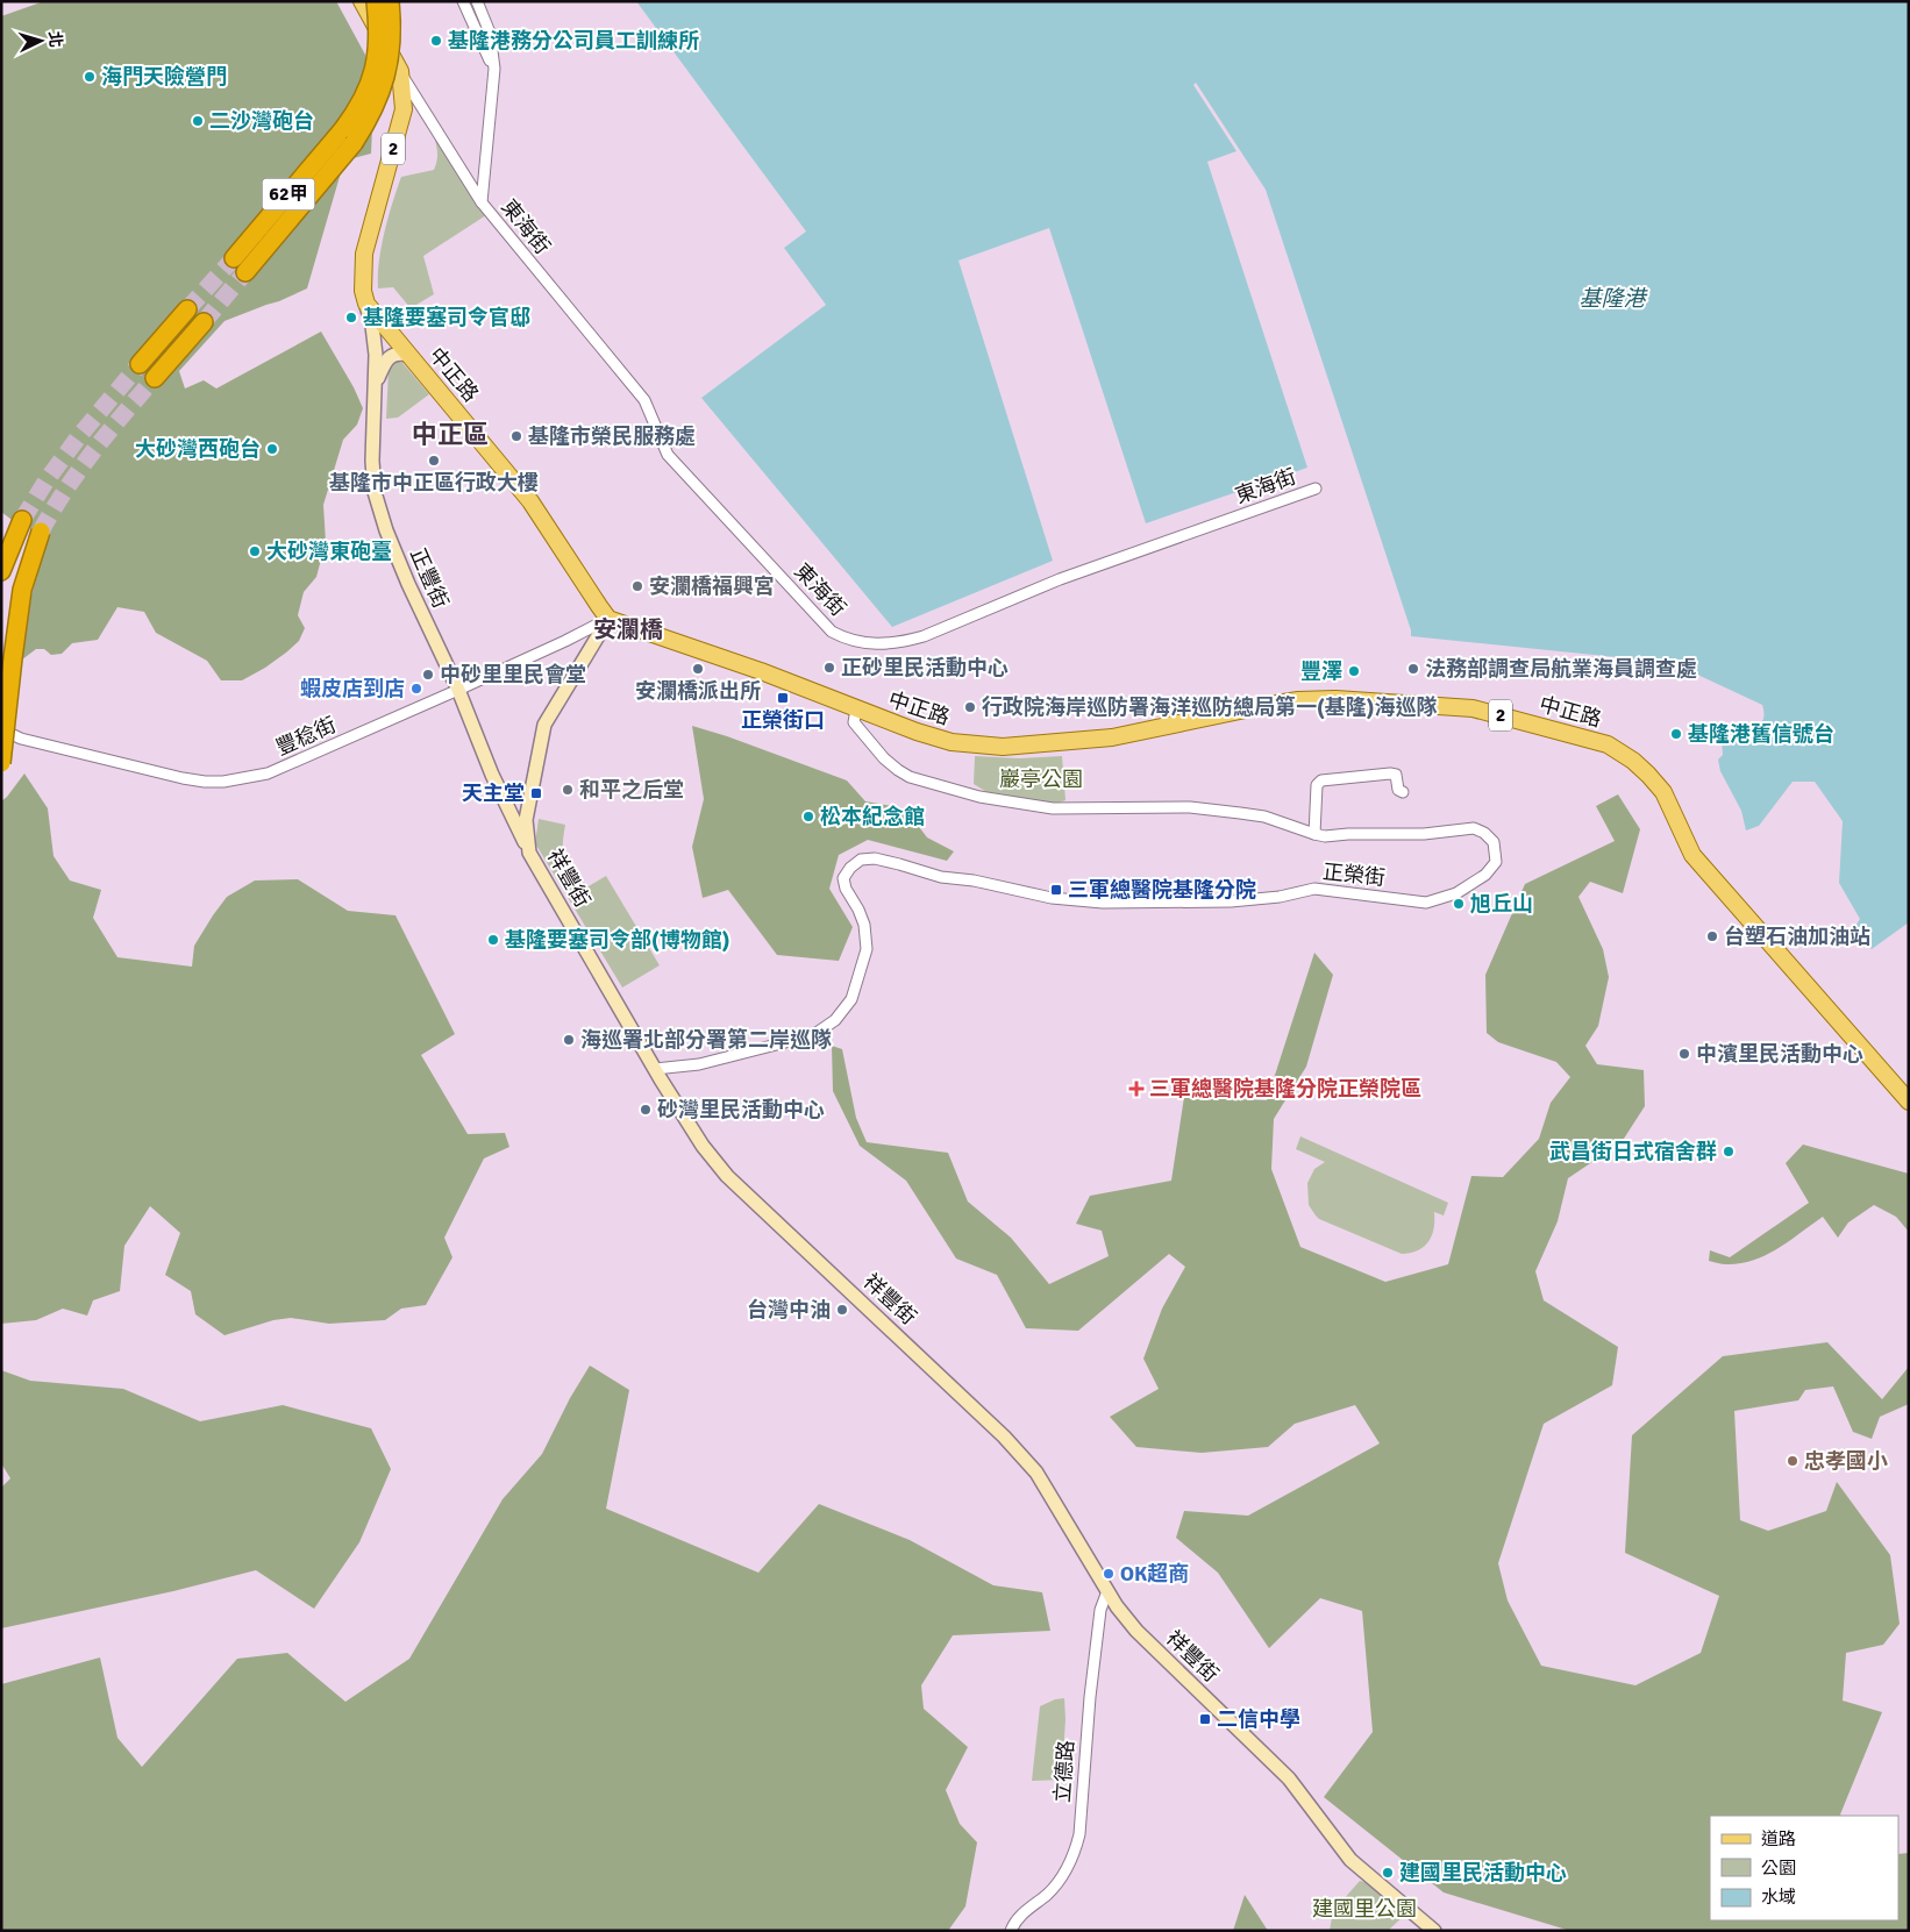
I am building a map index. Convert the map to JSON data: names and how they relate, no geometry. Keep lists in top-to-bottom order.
{
  "streets": {
    "highway": ["62甲"],
    "main road": ["2", "中正路"],
    "street": [
      "東海街",
      "正豐街",
      "豐稔街",
      "正榮街",
      "祥豐街",
      "立德路"
    ]
  },
  "crossings": [
    ["2", "東海街"],
    ["2", "中正路"],
    ["2", "正豐街"],
    ["中正路", "正豐街"],
    ["中正路", "豐稔街"],
    ["中正路", "正榮街"],
    ["中正路", "祥豐街"],
    ["正豐街", "豐稔街"],
    ["正豐街", "祥豐街"],
    ["豐稔街", "祥豐街"],
    ["正榮街", "祥豐街"],
    ["祥豐街", "立德路"]
  ],
  "districts": ["中正區", "安瀾橋"],
  "water": ["基隆港"],
  "parks": ["巖亭公園", "建國里公園"],
  "places": {
    "other": [
      "基隆港務分公司員工訓練所",
      "海門天險營門",
      "二沙灣砲台",
      "基隆要塞司令官邸",
      "基隆市榮民服務處",
      "大砂灣西砲台",
      "基隆市中正區行政大樓",
      "大砂灣東砲臺",
      "安瀾橋福興宮",
      "正砂里民活動中心",
      "安瀾橋派出所",
      "法務部調查局航業海員調查處",
      "豐澤",
      "中砂里里民會堂",
      "蝦皮店到店",
      "行政院海岸巡防署海洋巡防總局第一(基隆)海巡隊",
      "基隆港舊信號台",
      "和平之后堂",
      "松本紀念館",
      "旭丘山",
      "台塑石油加油站",
      "基隆要塞司令部(博物館)",
      "海巡署北部分署第二岸巡隊",
      "中濱里民活動中心",
      "砂灣里民活動中心",
      "武昌街日式宿舍群",
      "台灣中油",
      "忠孝國小",
      "OK超商",
      "建國里民活動中心"
    ],
    "transit": [
      "正榮街口",
      "天主堂",
      "三軍總醫院基隆分院",
      "二信中學"
    ],
    "health": ["三軍總醫院基隆分院正榮院區"]
  },
  "legend": ["道路", "公園", "水域"],
  "north": "right"
}
